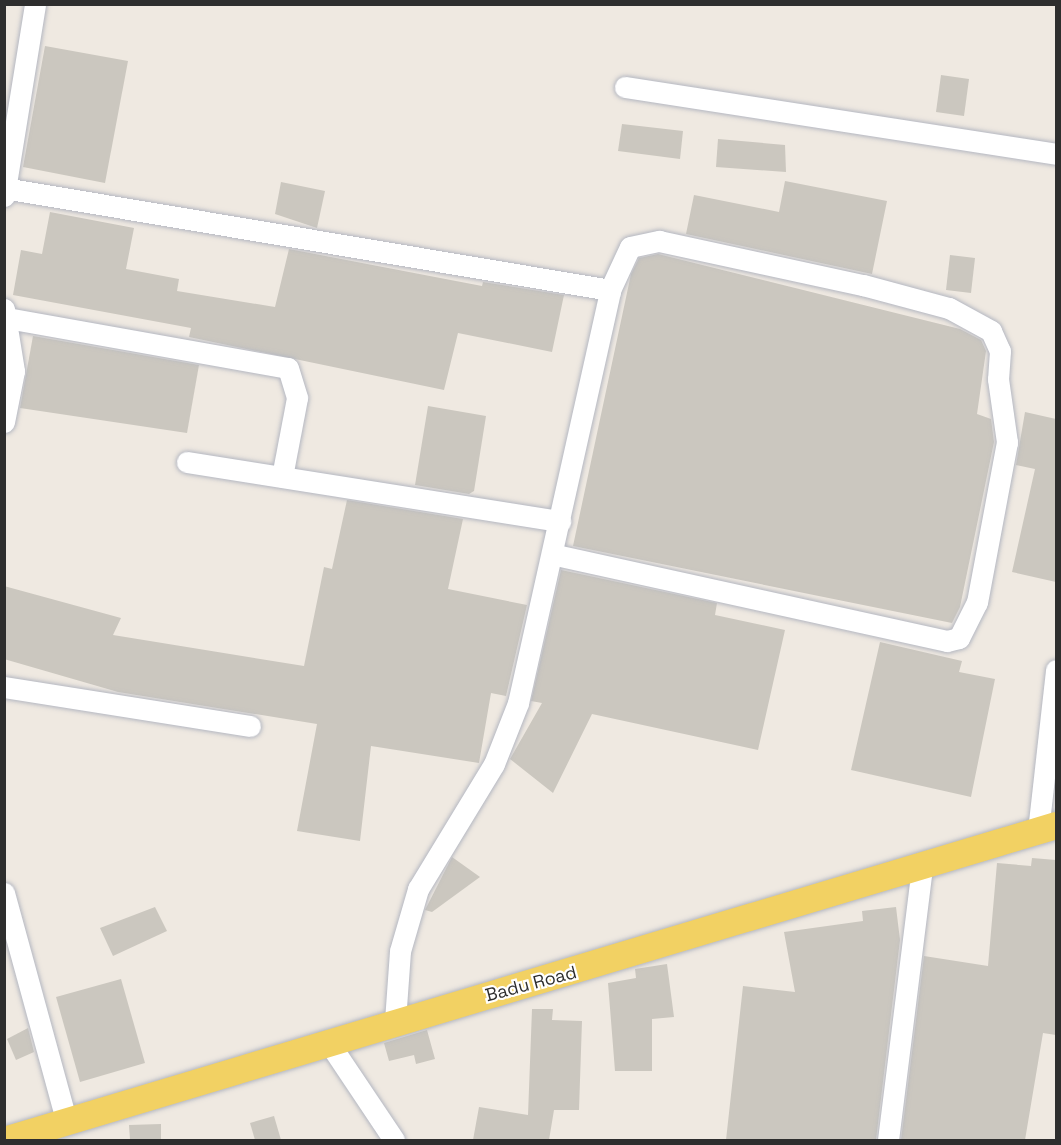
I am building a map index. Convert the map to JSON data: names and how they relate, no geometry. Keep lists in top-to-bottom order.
{
  "streets": {
    "main road": ["Badu Road"]
  }
}
